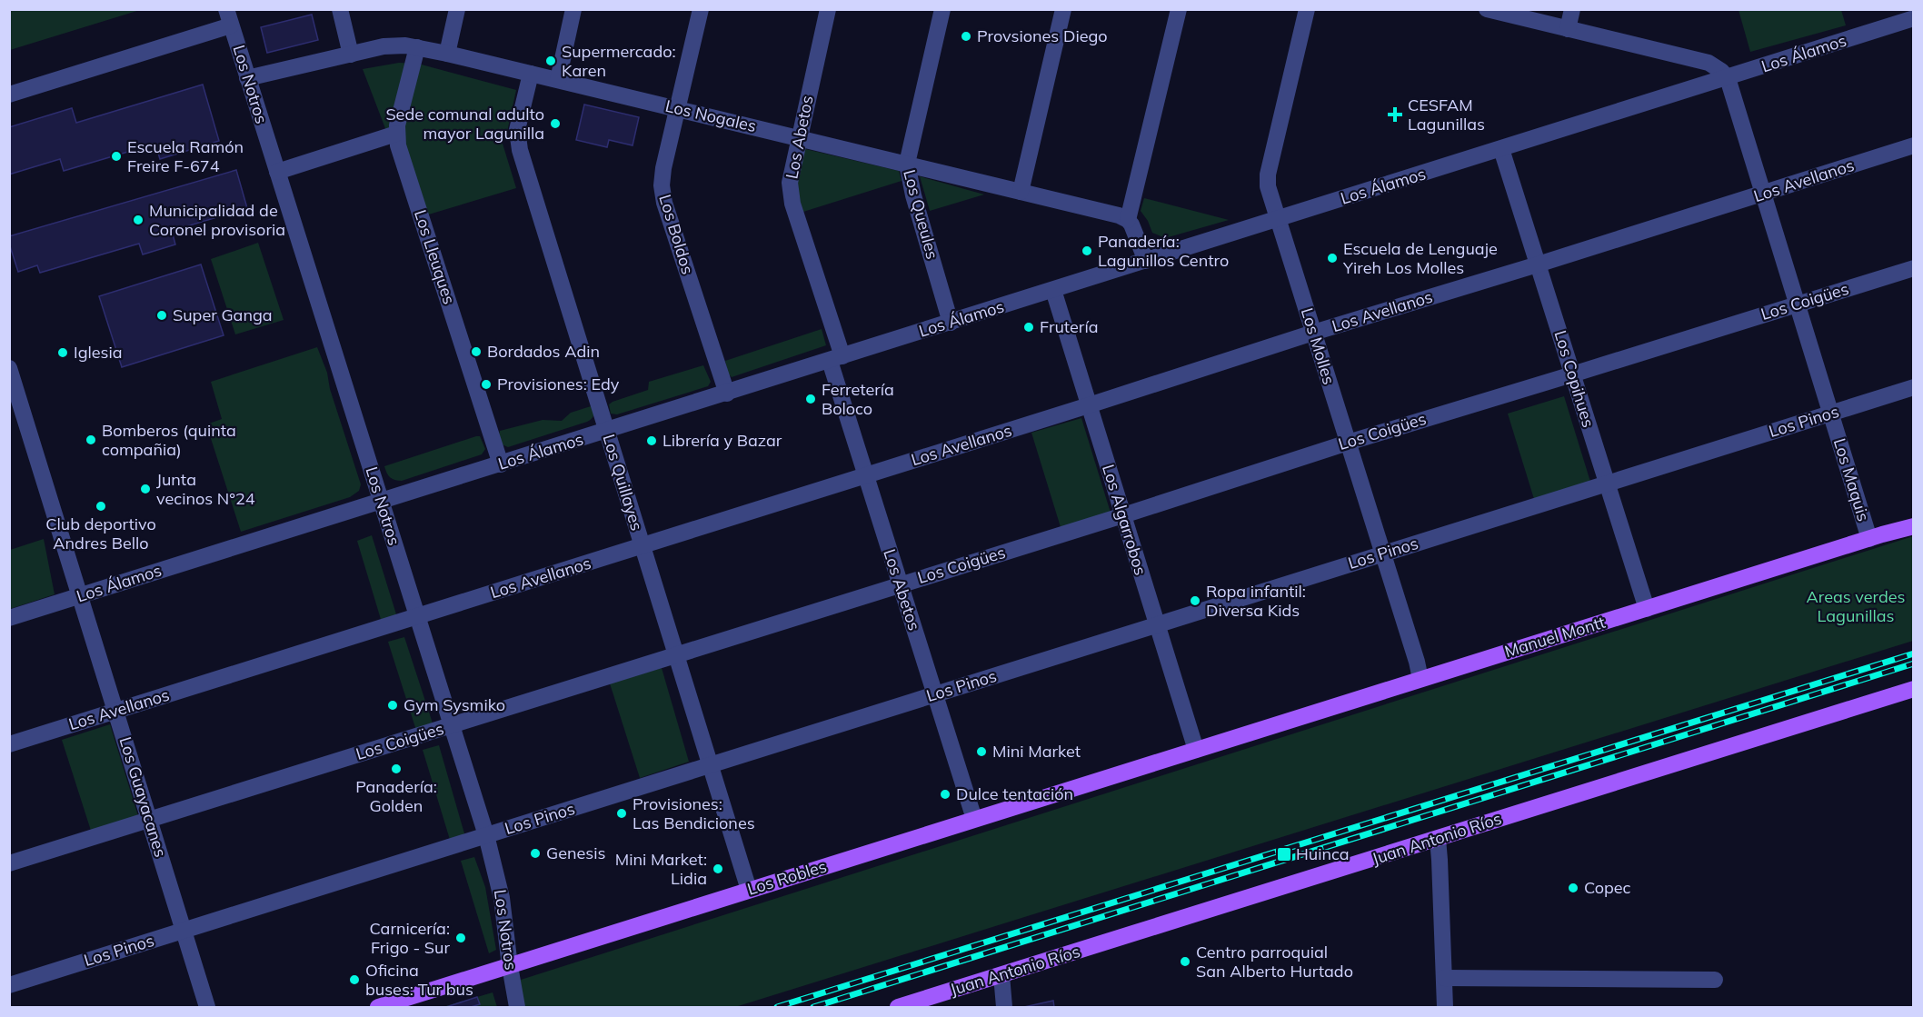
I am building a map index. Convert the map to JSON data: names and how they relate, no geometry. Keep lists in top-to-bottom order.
{
  "streets": {
    "main road": ["Manuel Montt", "Juan Antonio Ríos", "Los Robles"],
    "street": [
      "Los Álamos",
      "Los Notros",
      "Los Nogales",
      "Los Abetos",
      "Los Avellanos",
      "Los Queules",
      "Los Boldos",
      "Los Lleuques",
      "Los Coigües",
      "Los Molles",
      "Los Copihues",
      "Los Pinos",
      "Los Maquis",
      "Los Quillayes",
      "Los Algarrobos",
      "Los Guayacanes"
    ]
  },
  "crossings": [
    ["Los Álamos", "Los Notros"],
    ["Los Álamos", "Los Abetos"],
    ["Los Álamos", "Los Queules"],
    ["Los Álamos", "Los Boldos"],
    ["Los Álamos", "Los Lleuques"],
    ["Los Álamos", "Los Molles"],
    ["Los Álamos", "Los Copihues"],
    ["Los Álamos", "Los Maquis"],
    ["Los Álamos", "Los Quillayes"],
    ["Los Álamos", "Los Algarrobos"],
    ["Los Álamos", "Los Guayacanes"],
    ["Los Notros", "Los Nogales"],
    ["Los Notros", "Los Avellanos"],
    ["Los Notros", "Los Coigües"],
    ["Los Notros", "Los Pinos"],
    ["Los Notros", "Los Robles"],
    ["Los Nogales", "Los Abetos"],
    ["Los Nogales", "Los Queules"],
    ["Los Nogales", "Los Boldos"],
    ["Los Nogales", "Los Lleuques"],
    ["Los Nogales", "Los Quillayes"],
    ["Los Abetos", "Los Avellanos"],
    ["Los Abetos", "Los Coigües"],
    ["Los Abetos", "Los Pinos"],
    ["Los Abetos", "Los Robles"],
    ["Los Avellanos", "Los Molles"],
    ["Los Avellanos", "Los Copihues"],
    ["Los Avellanos", "Los Maquis"],
    ["Los Avellanos", "Los Quillayes"],
    ["Los Avellanos", "Los Algarrobos"],
    ["Los Avellanos", "Los Guayacanes"],
    ["Los Coigües", "Los Molles"],
    ["Los Coigües", "Los Copihues"],
    ["Los Coigües", "Los Maquis"],
    ["Los Coigües", "Los Quillayes"],
    ["Los Coigües", "Los Algarrobos"],
    ["Los Coigües", "Los Guayacanes"],
    ["Los Molles", "Los Pinos"],
    ["Los Molles", "Manuel Montt"],
    ["Los Copihues", "Los Pinos"],
    ["Los Copihues", "Manuel Montt"],
    ["Los Pinos", "Los Maquis"],
    ["Los Pinos", "Los Quillayes"],
    ["Los Pinos", "Los Algarrobos"],
    ["Los Pinos", "Los Guayacanes"],
    ["Los Maquis", "Manuel Montt"],
    ["Los Quillayes", "Los Robles"],
    ["Los Algarrobos", "Manuel Montt"],
    ["Los Algarrobos", "Los Robles"],
    ["Manuel Montt", "Los Robles"]
  ],
  "parks": ["Areas verdes Lagunillas"],
  "places": {
    "other": [
      "Provsiones Diego",
      "Supermercado: Karen",
      "Sede comunal adulto mayor Lagunilla",
      "Escuela Ramón Freire F-674",
      "Municipalidad de Coronel provisoria",
      "Panadería: Lagunillos Centro",
      "Escuela de Lenguaje Yireh Los Molles",
      "Super Ganga",
      "Frutería",
      "Bordados Adin",
      "Iglesia",
      "Provisiones: Edy",
      "Ferretería Boloco",
      "Bomberos (quinta compañia)",
      "Librería y Bazar",
      "Junta vecinos N°24",
      "Club deportivo Andres Bello",
      "Ropa infantil: Diversa Kids",
      "Gym Sysmiko",
      "Mini Market",
      "Panadería: Golden",
      "Dulce tentación",
      "Provisiones: Las Bendiciones",
      "Genesis",
      "Mini Market: Lidia",
      "Copec",
      "Carnicería: Frigo - Sur",
      "Centro parroquial San Alberto Hurtado",
      "Oficina buses: Tur bus"
    ],
    "health": ["CESFAM Lagunillas"],
    "transit": ["Huinca"]
  }
}
